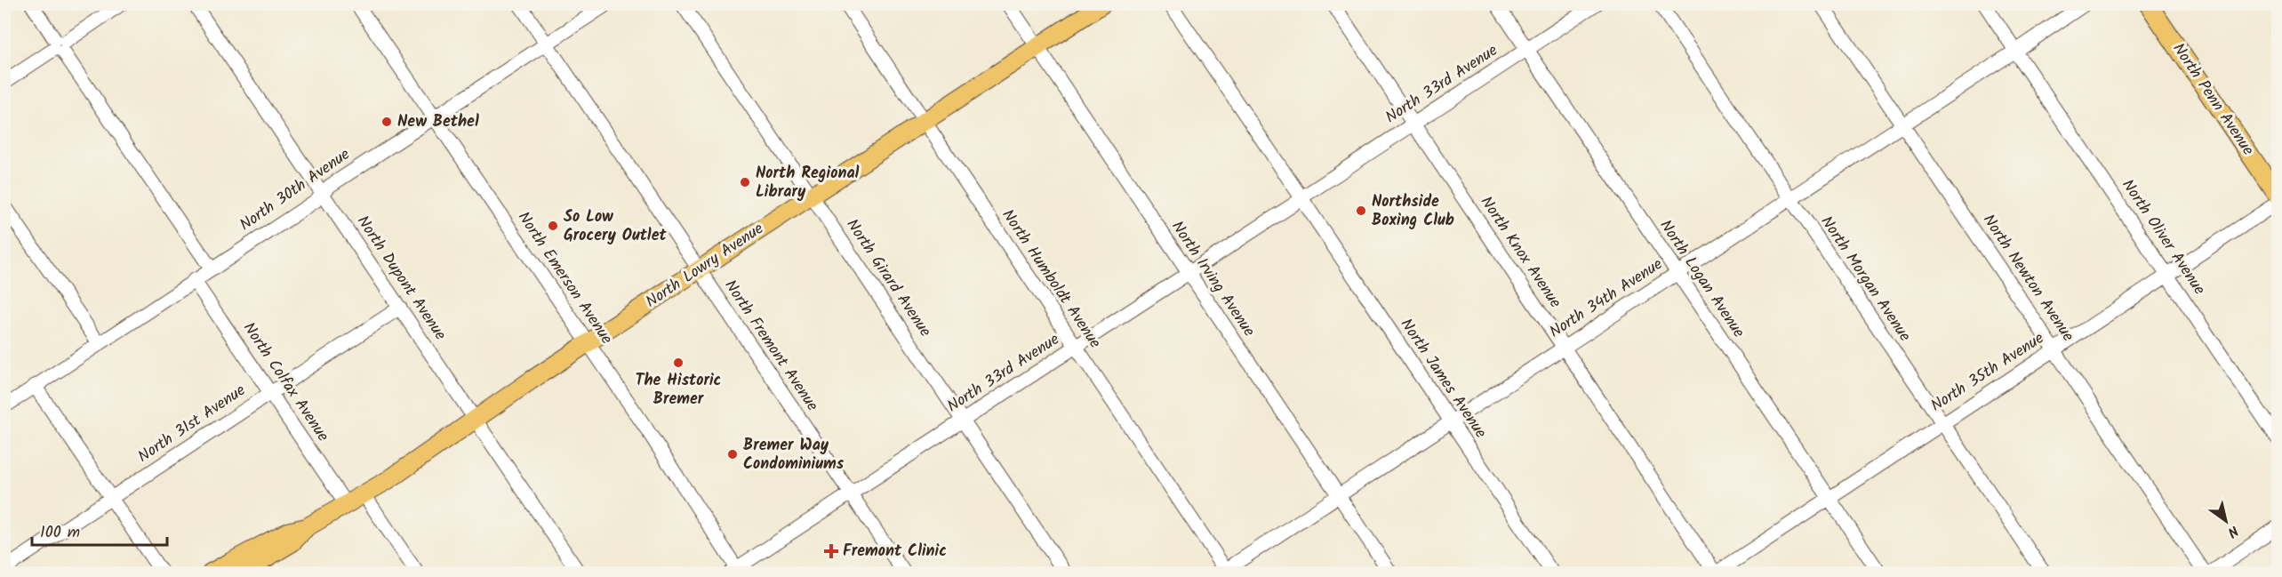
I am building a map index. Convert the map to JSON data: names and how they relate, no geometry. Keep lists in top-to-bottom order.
{
  "streets": {
    "main road": ["North Penn Avenue", "North Lowry Avenue"],
    "street": [
      "North 33rd Avenue",
      "North 30th Avenue",
      "North Oliver Avenue",
      "North Knox Avenue",
      "North Dupont Avenue",
      "North Emerson Avenue",
      "North Girard Avenue",
      "North Newton Avenue",
      "North Humboldt Avenue",
      "North Irving Avenue",
      "North Logan Avenue",
      "North Morgan Avenue",
      "North 34th Avenue",
      "North Fremont Avenue",
      "North 35th Avenue",
      "North James Avenue",
      "North Colfax Avenue",
      "North 31st Avenue"
    ]
  },
  "crossings": [
    ["North 33rd Avenue", "North Knox Avenue"],
    ["North 33rd Avenue", "North Emerson Avenue"],
    ["North 33rd Avenue", "North Girard Avenue"],
    ["North 33rd Avenue", "North Humboldt Avenue"],
    ["North 33rd Avenue", "North Irving Avenue"],
    ["North 33rd Avenue", "North Logan Avenue"],
    ["North 33rd Avenue", "North Fremont Avenue"],
    ["North 33rd Avenue", "North James Avenue"],
    ["North 30th Avenue", "North Dupont Avenue"],
    ["North 30th Avenue", "North Emerson Avenue"],
    ["North 30th Avenue", "North Fremont Avenue"],
    ["North 30th Avenue", "North Colfax Avenue"],
    ["North Oliver Avenue", "North 34th Avenue"],
    ["North Oliver Avenue", "North 35th Avenue"],
    ["North Knox Avenue", "North 34th Avenue"],
    ["North Knox Avenue", "North 35th Avenue"],
    ["North Lowry Avenue", "North Dupont Avenue"],
    ["North Lowry Avenue", "North Emerson Avenue"],
    ["North Lowry Avenue", "North Girard Avenue"],
    ["North Lowry Avenue", "North Humboldt Avenue"],
    ["North Lowry Avenue", "North Irving Avenue"],
    ["North Lowry Avenue", "North Fremont Avenue"],
    ["North Lowry Avenue", "North Colfax Avenue"],
    ["North Dupont Avenue", "North 31st Avenue"],
    ["North Newton Avenue", "North 34th Avenue"],
    ["North Newton Avenue", "North 35th Avenue"],
    ["North Humboldt Avenue", "North 34th Avenue"],
    ["North Irving Avenue", "North 34th Avenue"],
    ["North Logan Avenue", "North 34th Avenue"],
    ["North Logan Avenue", "North 35th Avenue"],
    ["North Morgan Avenue", "North 34th Avenue"],
    ["North Morgan Avenue", "North 35th Avenue"],
    ["North 34th Avenue", "North James Avenue"],
    ["North Colfax Avenue", "North 31st Avenue"]
  ],
  "places": {
    "other": [
      "New Bethel",
      "North Regional Library",
      "Northside Boxing Club",
      "So Low Grocery Outlet",
      "The Historic Bremer",
      "Bremer Way Condominiums"
    ],
    "health": ["Fremont Clinic"]
  },
  "scale_bar": "100 m",
  "north": "bottom right"
}
